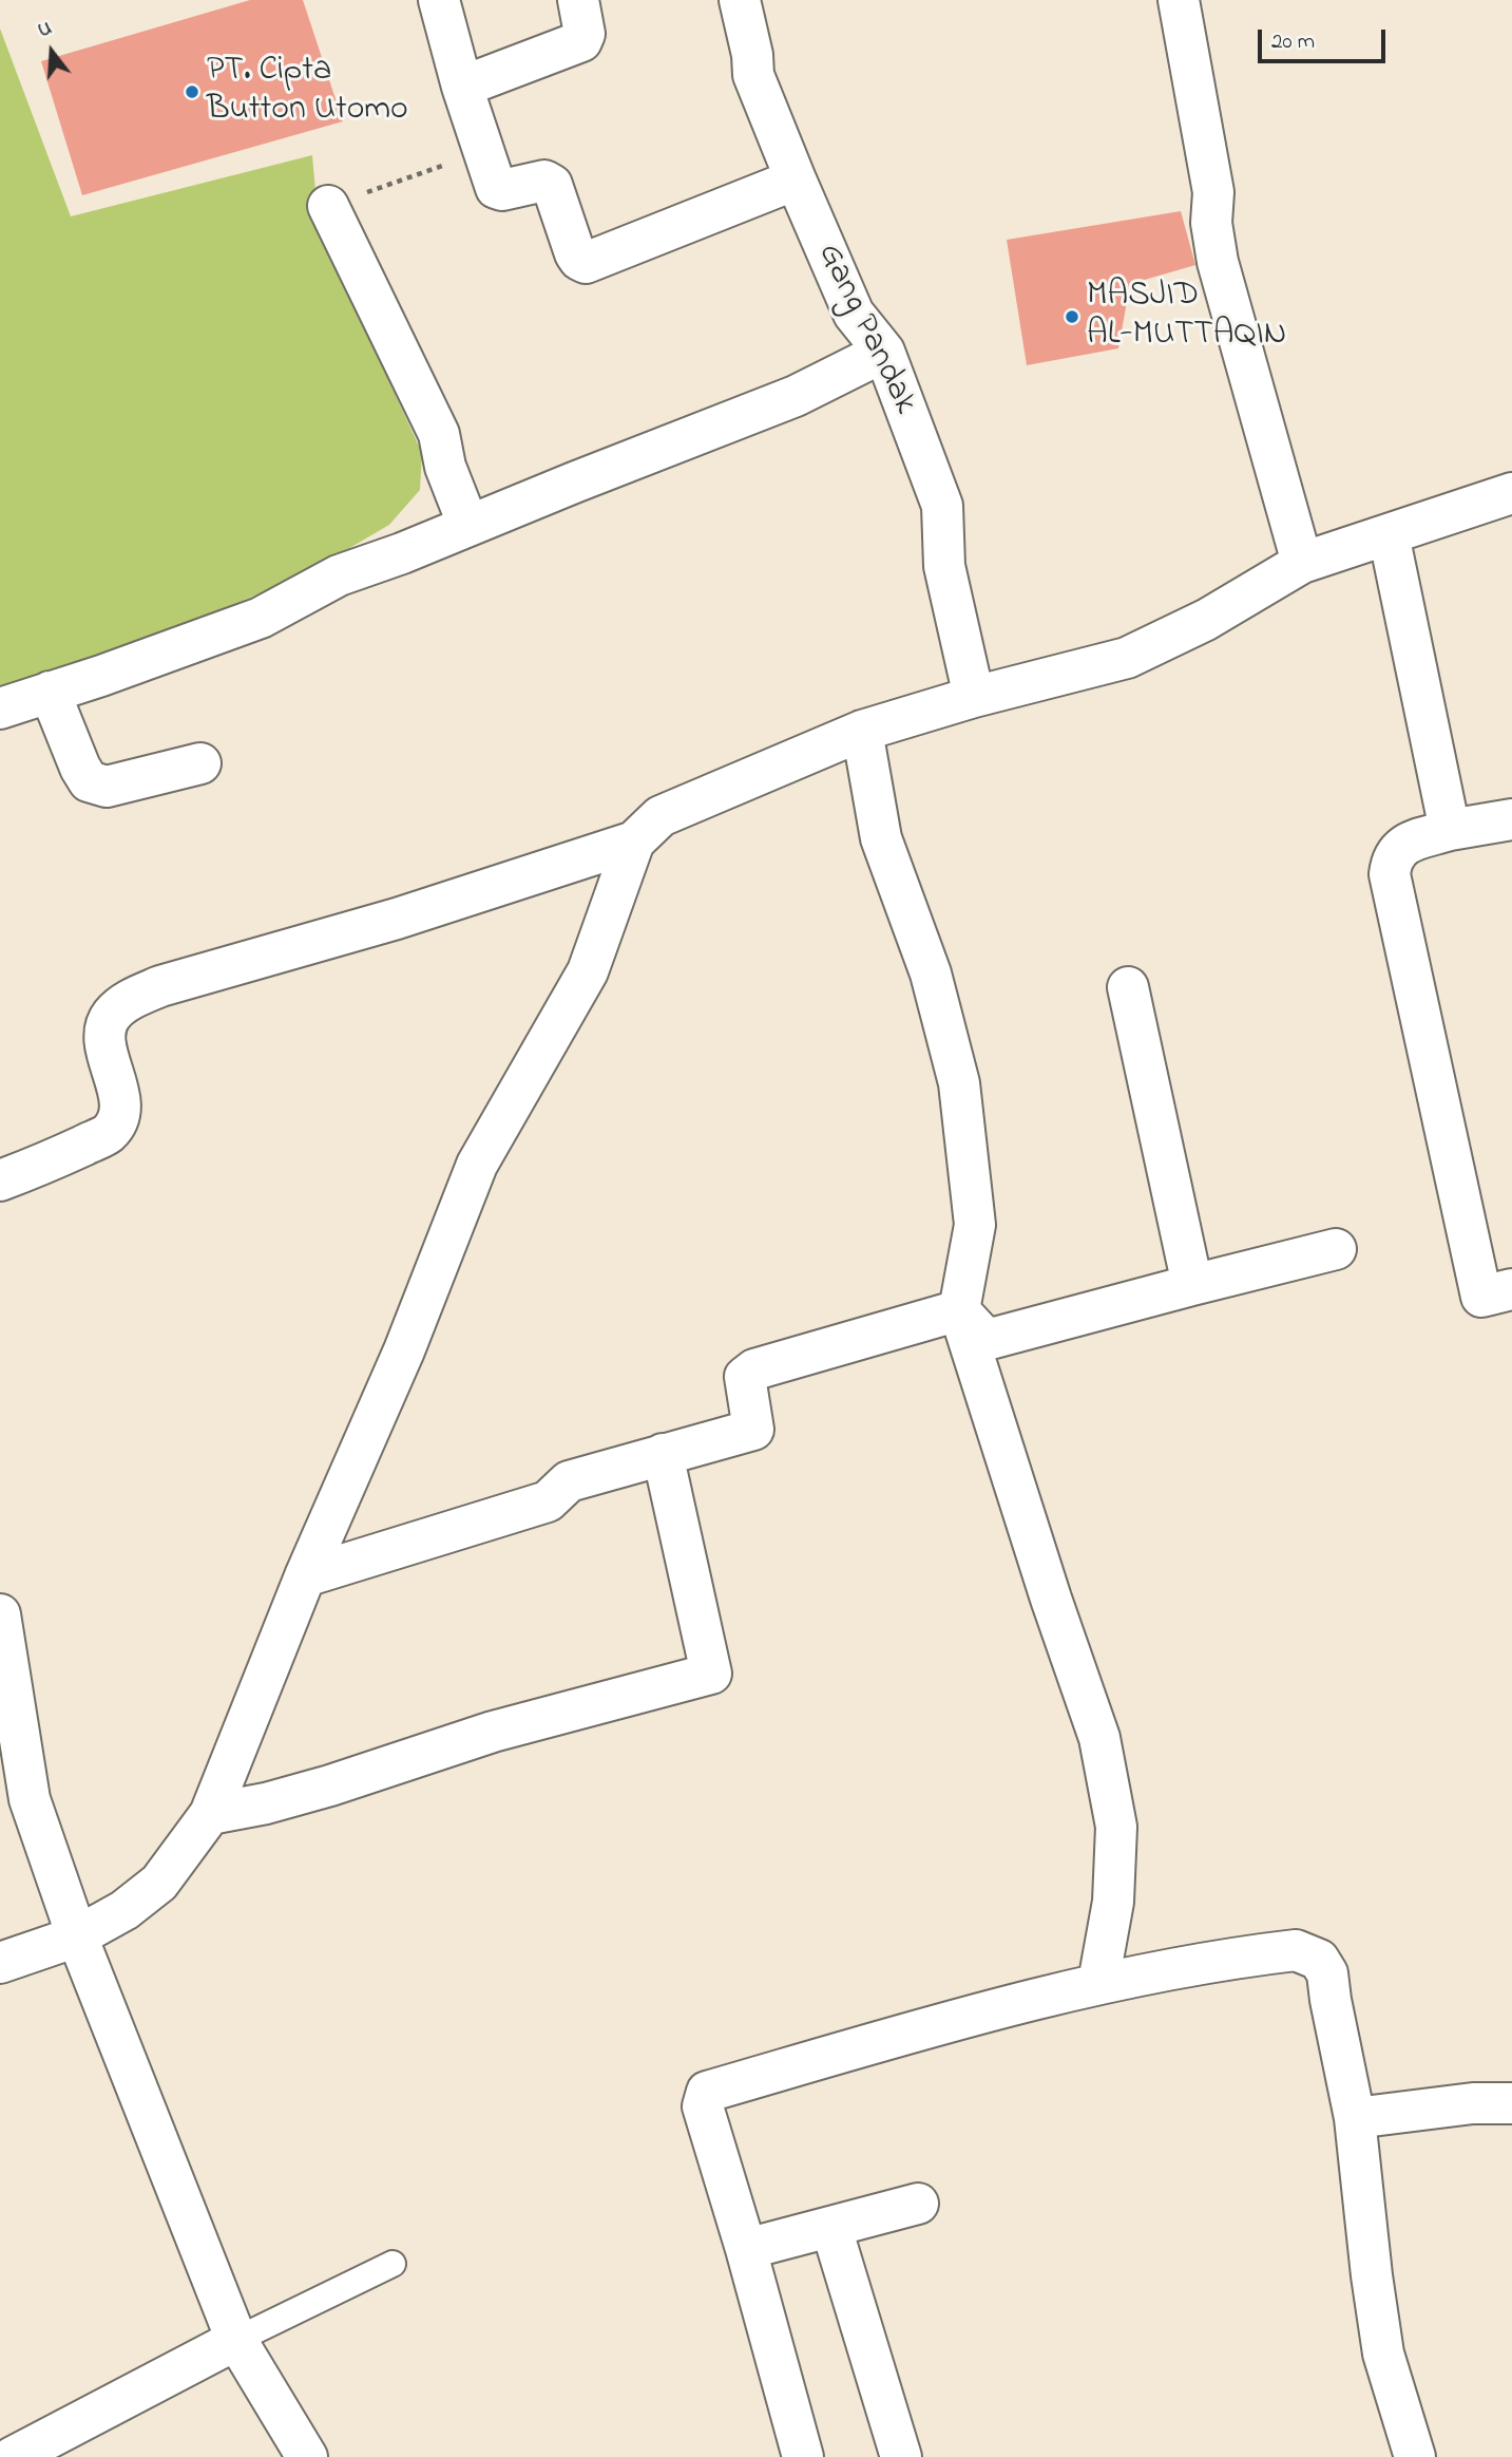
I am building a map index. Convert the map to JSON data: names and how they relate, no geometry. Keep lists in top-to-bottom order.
{
  "streets": {
    "street": ["Gang Pandak"]
  },
  "places": ["PT. Cipta Button Utomo", "MASJID AL-MUTTAQIN"],
  "scale_bar": "20 m",
  "north": "top"
}
